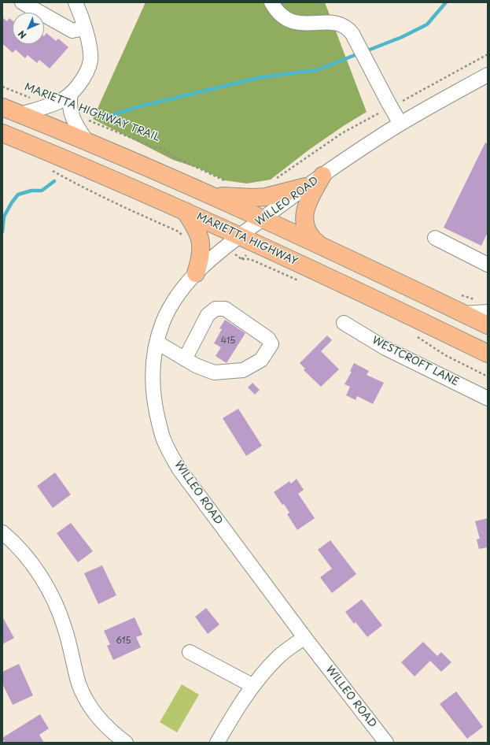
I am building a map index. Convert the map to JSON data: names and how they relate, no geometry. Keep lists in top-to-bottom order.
{
  "streets": {
    "highway": ["MARIETTA HIGHWAY"],
    "street": ["WILLEO ROAD", "WESTCROFT LANE"],
    "path": ["MARIETTA HIGHWAY TRAIL"]
  },
  "crossings": [
    ["WILLEO ROAD", "MARIETTA HIGHWAY"]
  ],
  "house_numbers": ["415", "615"],
  "north": "bottom left"
}
